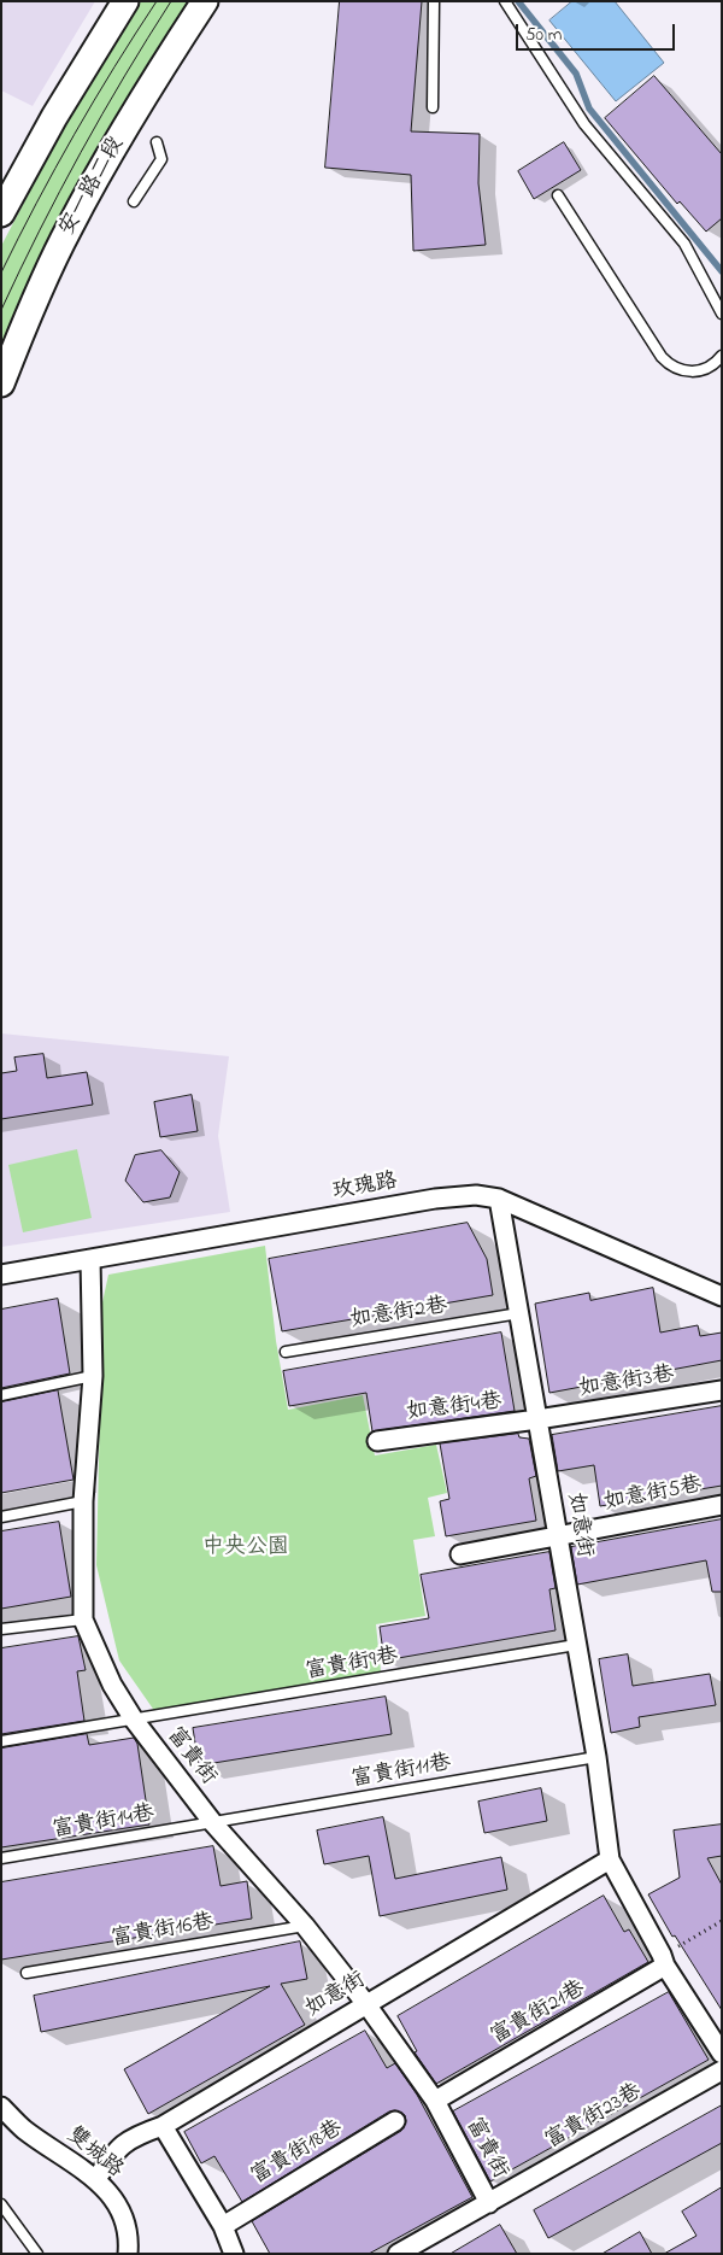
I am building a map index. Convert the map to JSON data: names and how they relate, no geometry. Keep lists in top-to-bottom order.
{
  "streets": {
    "street": [
      "安一路二段",
      "玫瑰路",
      "如意街3巷",
      "如意街4巷",
      "如意街5巷",
      "如意街",
      "富貴街",
      "富貴街21巷",
      "富貴街23巷",
      "雙城路",
      "富貴街18巷"
    ],
    "lane": [
      "如意街2巷",
      "富貴街9巷",
      "富貴街11巷",
      "富貴街14巷",
      "富貴街16巷"
    ]
  },
  "crossings": [
    ["玫瑰路", "如意街"],
    ["玫瑰路", "富貴街"],
    ["如意街2巷", "如意街"],
    ["如意街3巷", "如意街4巷"],
    ["如意街3巷", "如意街"],
    ["如意街4巷", "如意街"],
    ["如意街5巷", "如意街"],
    ["如意街", "富貴街9巷"],
    ["如意街", "富貴街"],
    ["如意街", "富貴街11巷"],
    ["如意街", "富貴街21巷"],
    ["如意街", "雙城路"],
    ["富貴街9巷", "富貴街"],
    ["富貴街", "富貴街11巷"],
    ["富貴街", "富貴街14巷"],
    ["富貴街", "富貴街16巷"],
    ["富貴街", "富貴街21巷"],
    ["富貴街", "富貴街23巷"],
    ["富貴街11巷", "富貴街14巷"]
  ],
  "parks": ["中央公園"],
  "scale_bar": "50 m"
}
